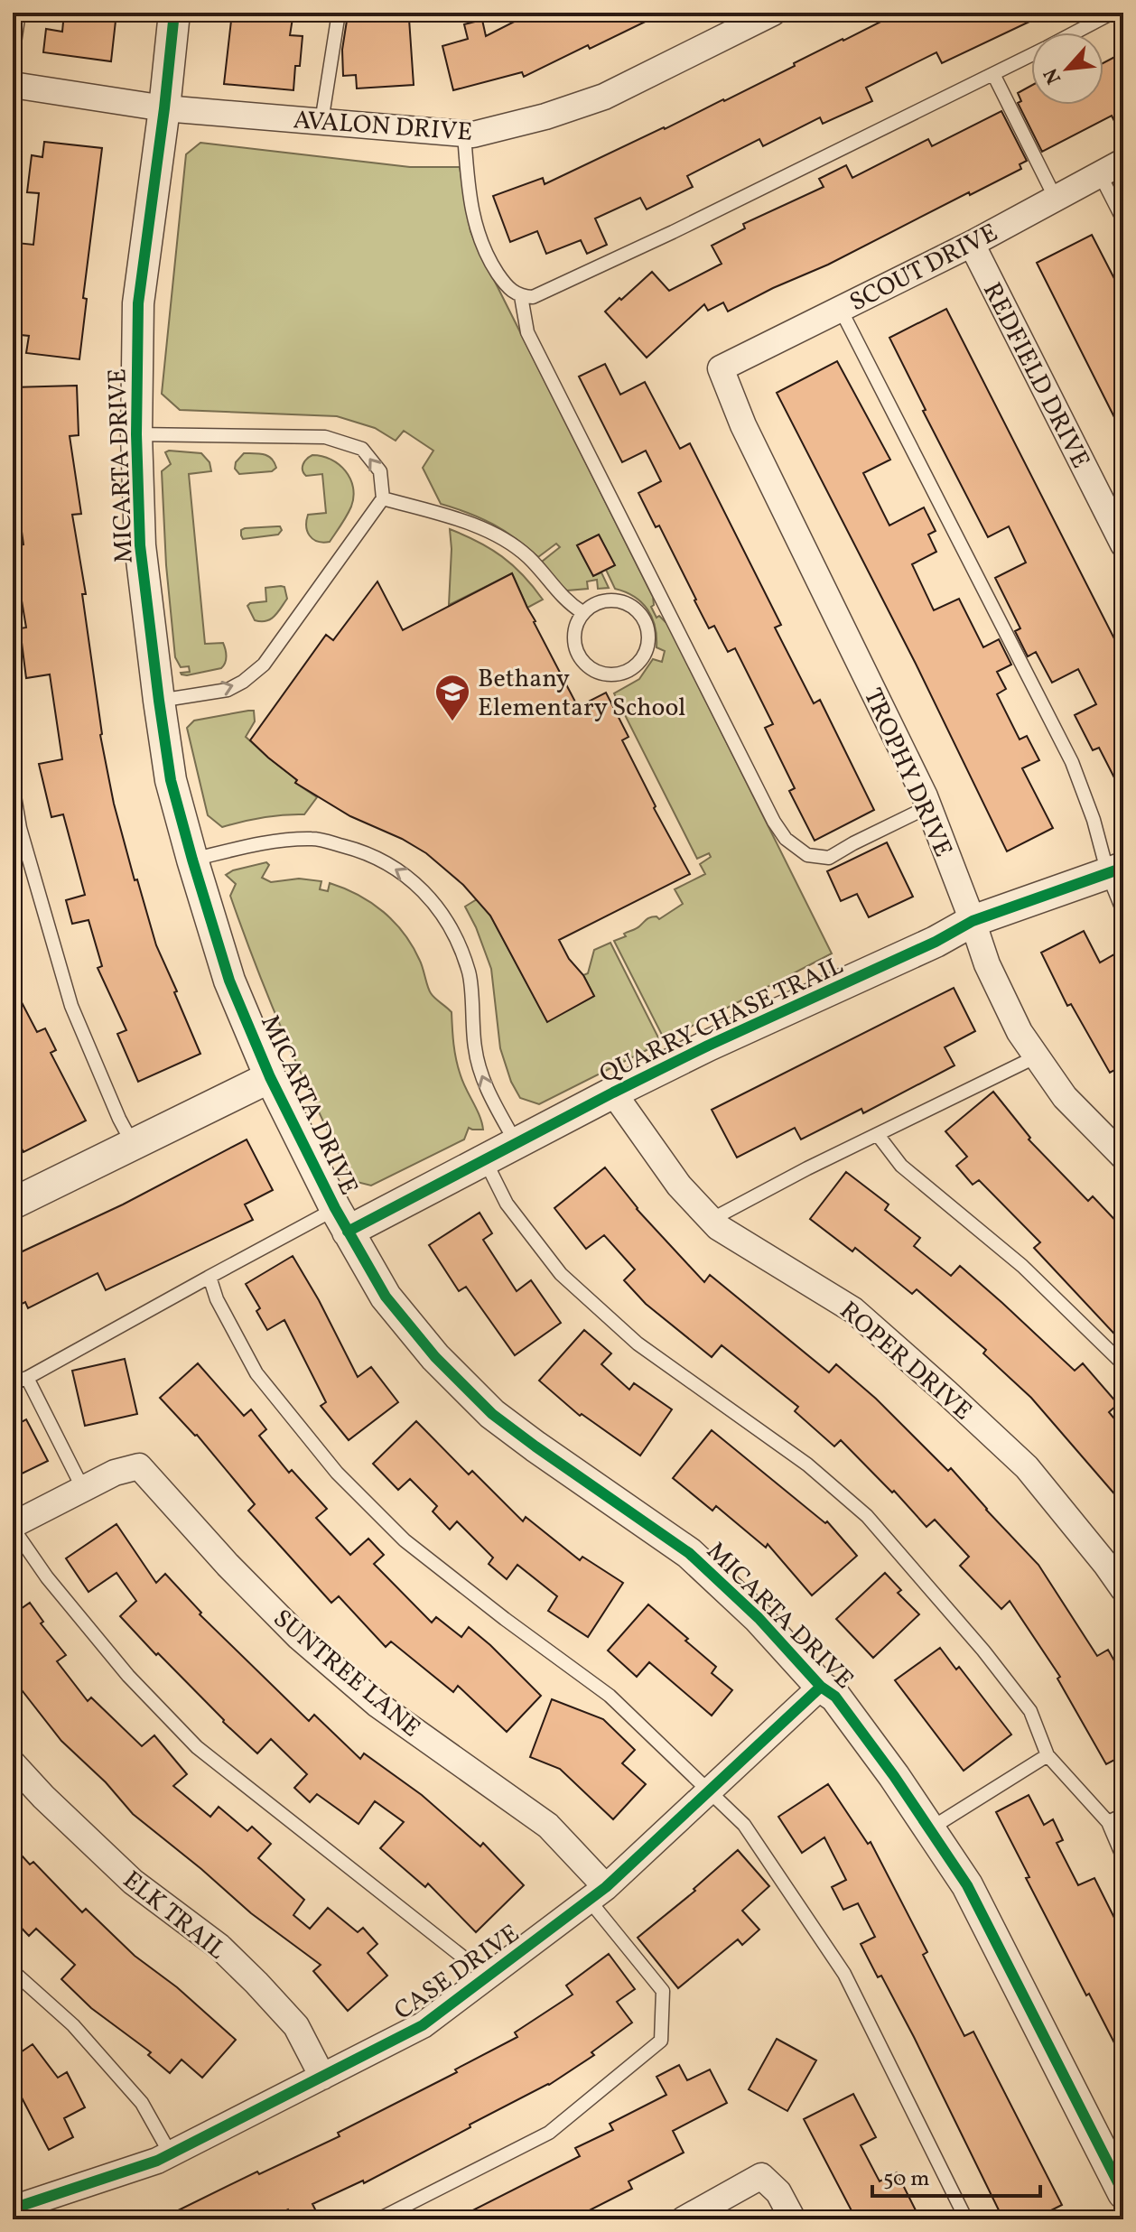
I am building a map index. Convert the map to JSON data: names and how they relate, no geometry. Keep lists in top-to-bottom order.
{
  "streets": {
    "street": [
      "AVALON DRIVE",
      "SCOUT DRIVE",
      "REDFIELD DRIVE",
      "MICARTA DRIVE",
      "TROPHY DRIVE",
      "QUARRY CHASE TRAIL",
      "ROPER DRIVE",
      "SUNTREE LANE",
      "ELK TRAIL",
      "CASE DRIVE"
    ]
  },
  "crossings": [
    ["AVALON DRIVE", "MICARTA DRIVE"],
    ["SCOUT DRIVE", "REDFIELD DRIVE"],
    ["SCOUT DRIVE", "TROPHY DRIVE"],
    ["MICARTA DRIVE", "QUARRY CHASE TRAIL"],
    ["MICARTA DRIVE", "CASE DRIVE"],
    ["TROPHY DRIVE", "QUARRY CHASE TRAIL"],
    ["QUARRY CHASE TRAIL", "ROPER DRIVE"],
    ["SUNTREE LANE", "CASE DRIVE"],
    ["ELK TRAIL", "CASE DRIVE"]
  ],
  "places": {
    "school or university": ["Bethany Elementary School"]
  },
  "scale_bar": "50 m",
  "north": "bottom left"
}
